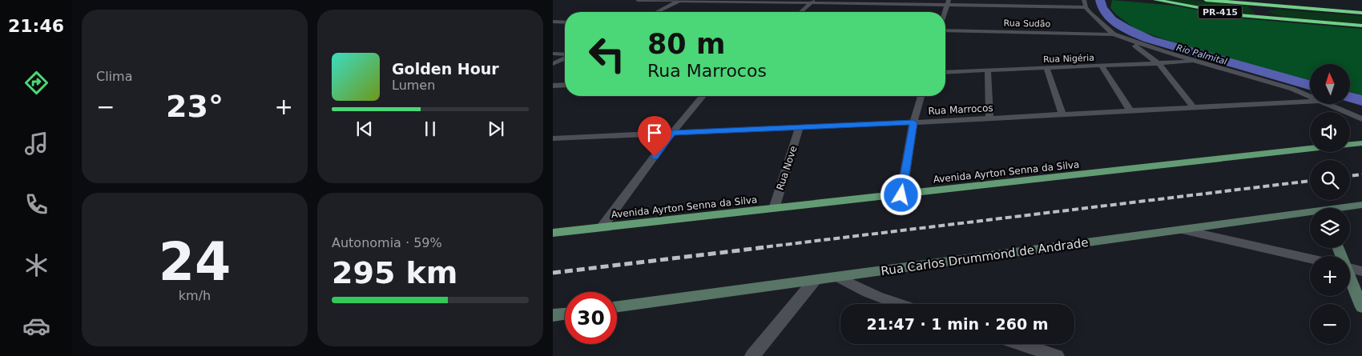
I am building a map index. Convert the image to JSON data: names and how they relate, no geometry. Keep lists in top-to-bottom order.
{
  "streets": {
    "highway": ["PR-415"],
    "main road": ["Avenida Ayrton Senna da Silva"],
    "street": [
      "Rua Sudão",
      "Rua Nigéria",
      "Rua Marrocos",
      "Rua Nove",
      "Rua Carlos Drummond de Andrade"
    ]
  },
  "crossings": [
    ["Rua Marrocos", "Rua Nove"],
    ["Rua Nove", "Avenida Ayrton Senna da Silva"]
  ],
  "water": ["Rio Palmital"],
  "north": "top",
  "page": {
    "tabs": "21:46",
    "tile": [
      "Clima",
      ["24", "km/h"],
      ["Autonomia · 59%", "295 km"]
    ],
    "turn": ["80 m", "Rua Marrocos"],
    "song": ["Golden Hour", "Lumen"],
    "map_buttons": ["+", "−"],
    "heat": ["−", "23°", "+"],
    "limit": "30",
    "trip": "21:47 · 1 min · 260 m"
  }
}
